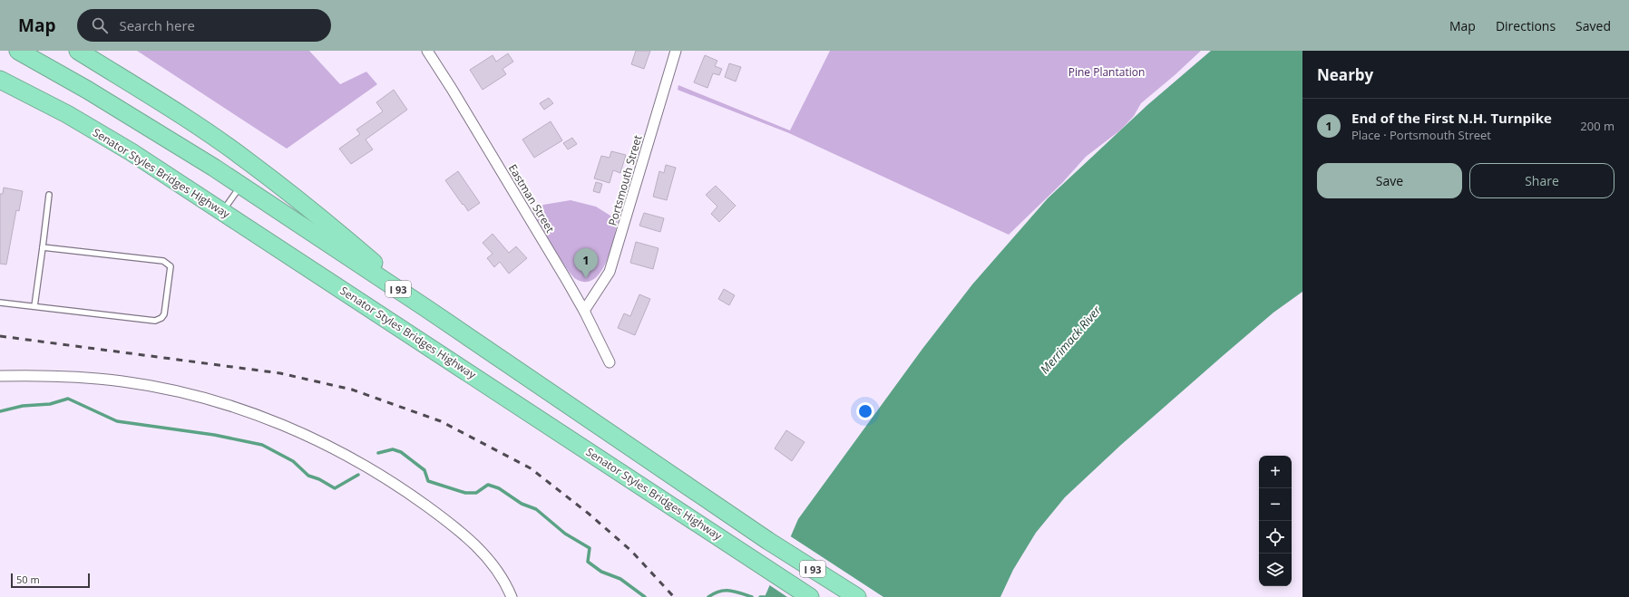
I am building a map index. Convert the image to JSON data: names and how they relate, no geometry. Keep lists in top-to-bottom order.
{
  "streets": {
    "highway": ["Senator Styles Bridges Highway", "I 93"],
    "street": ["Portsmouth Street", "Eastman Street"]
  },
  "crossings": [
    ["Portsmouth Street", "Eastman Street"]
  ],
  "water": ["Merrimack River"],
  "parks": ["Pine Plantation"],
  "scale_bar": "50 m",
  "page": {
    "header": "Map",
    "search": "Search here",
    "nav": ["Map", "Directions", "Saved"],
    "heading": "Nearby",
    "list": [
      {
        "mark": "1",
        "name": "End of the First N.H. Turnpike",
        "note": "Place · Portsmouth Street",
        "value": "200 m"
      }
    ],
    "buttons": ["Save", "Share"],
    "pins": "1",
    "map_buttons": ["+", "−"],
    "scale": "50 m"
  }
}
